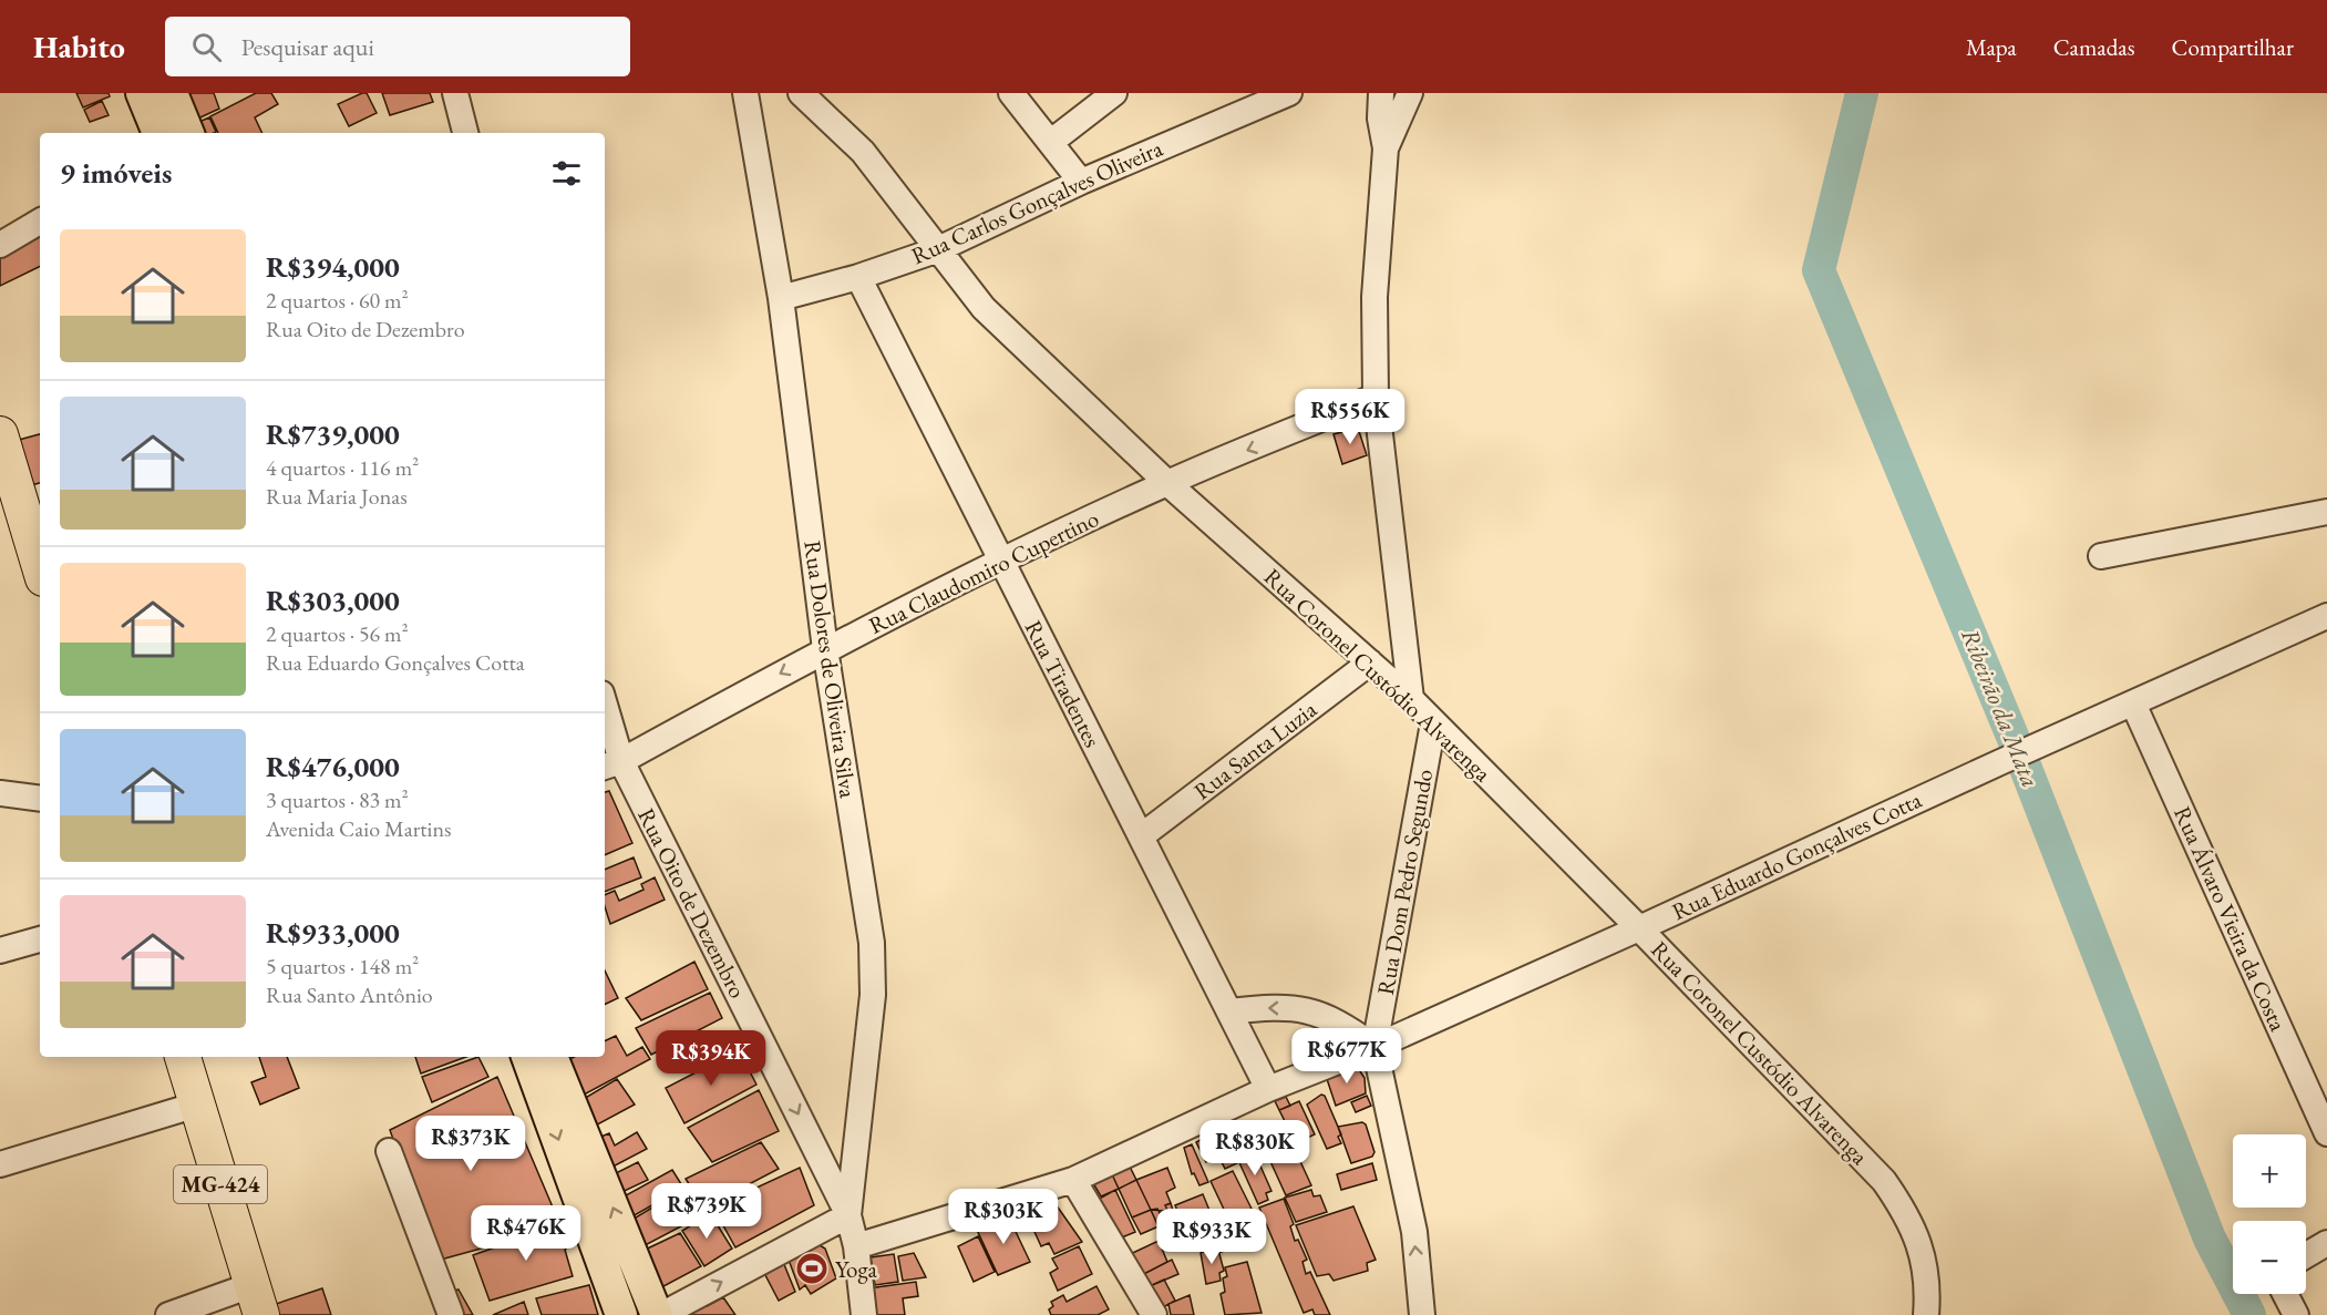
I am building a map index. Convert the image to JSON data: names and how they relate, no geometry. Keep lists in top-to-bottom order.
{
  "streets": {
    "highway": ["MG-424"],
    "street": [
      "Rua Carlos Gonçalves Oliveira",
      "Rua Claudomiro Cupertino",
      "Rua Dolores de Oliveira Silva",
      "Rua Coronel Custódio Alvarenga",
      "Rua Tiradentes",
      "Rua Santa Luzia",
      "Rua Eduardo Gonçalves Cotta",
      "Rua Dom Pedro Segundo",
      "Rua Oito de Dezembro",
      "Rua Álvaro Vieira da Costa"
    ]
  },
  "crossings": [
    ["Rua Carlos Gonçalves Oliveira", "Rua Dolores de Oliveira Silva"],
    ["Rua Carlos Gonçalves Oliveira", "Rua Coronel Custódio Alvarenga"],
    ["Rua Carlos Gonçalves Oliveira", "Rua Tiradentes"],
    ["Rua Claudomiro Cupertino", "Rua Dolores de Oliveira Silva"],
    ["Rua Claudomiro Cupertino", "Rua Coronel Custódio Alvarenga"],
    ["Rua Claudomiro Cupertino", "Rua Tiradentes"],
    ["Rua Claudomiro Cupertino", "Rua Oito de Dezembro"],
    ["Rua Dolores de Oliveira Silva", "Rua Eduardo Gonçalves Cotta"],
    ["Rua Dolores de Oliveira Silva", "Rua Oito de Dezembro"],
    ["Rua Coronel Custódio Alvarenga", "Rua Santa Luzia"],
    ["Rua Coronel Custódio Alvarenga", "Rua Eduardo Gonçalves Cotta"],
    ["Rua Coronel Custódio Alvarenga", "Rua Dom Pedro Segundo"],
    ["Rua Tiradentes", "Rua Santa Luzia"],
    ["Rua Tiradentes", "Rua Eduardo Gonçalves Cotta"],
    ["Rua Eduardo Gonçalves Cotta", "Rua Dom Pedro Segundo"],
    ["Rua Eduardo Gonçalves Cotta", "Rua Álvaro Vieira da Costa"]
  ],
  "one_way": ["Rua Claudomiro Cupertino", "Rua Dom Pedro Segundo", "Rua Oito de Dezembro"],
  "water": ["Ribeirão da Mata"],
  "places": {
    "sports": ["Yoga"]
  },
  "page": {
    "header": "Habito",
    "search": "Pesquisar aqui",
    "nav": ["Mapa", "Camadas", "Compartilhar"],
    "heading": "9 imóveis",
    "list": [
      {
        "name": "R$394,000",
        "note": "2 quartos · 60 m² · Rua Oito de Dezembro"
      },
      {
        "name": "R$739,000",
        "note": "4 quartos · 116 m² · Rua Maria Jonas"
      },
      {
        "name": "R$303,000",
        "note": "2 quartos · 56 m² · Rua Eduardo Gonçalves Cotta"
      },
      {
        "name": "R$476,000",
        "note": "3 quartos · 83 m² · Avenida Caio Martins"
      },
      {
        "name": "R$933,000",
        "note": "5 quartos · 148 m² · Rua Santo Antônio"
      }
    ],
    "price": [
      "R$556K",
      "R$677K",
      "R$394K",
      "R$373K",
      "R$830K",
      "R$739K",
      "R$303K",
      "R$476K",
      "R$933K"
    ],
    "map_buttons": ["+", "−"]
  }
}
